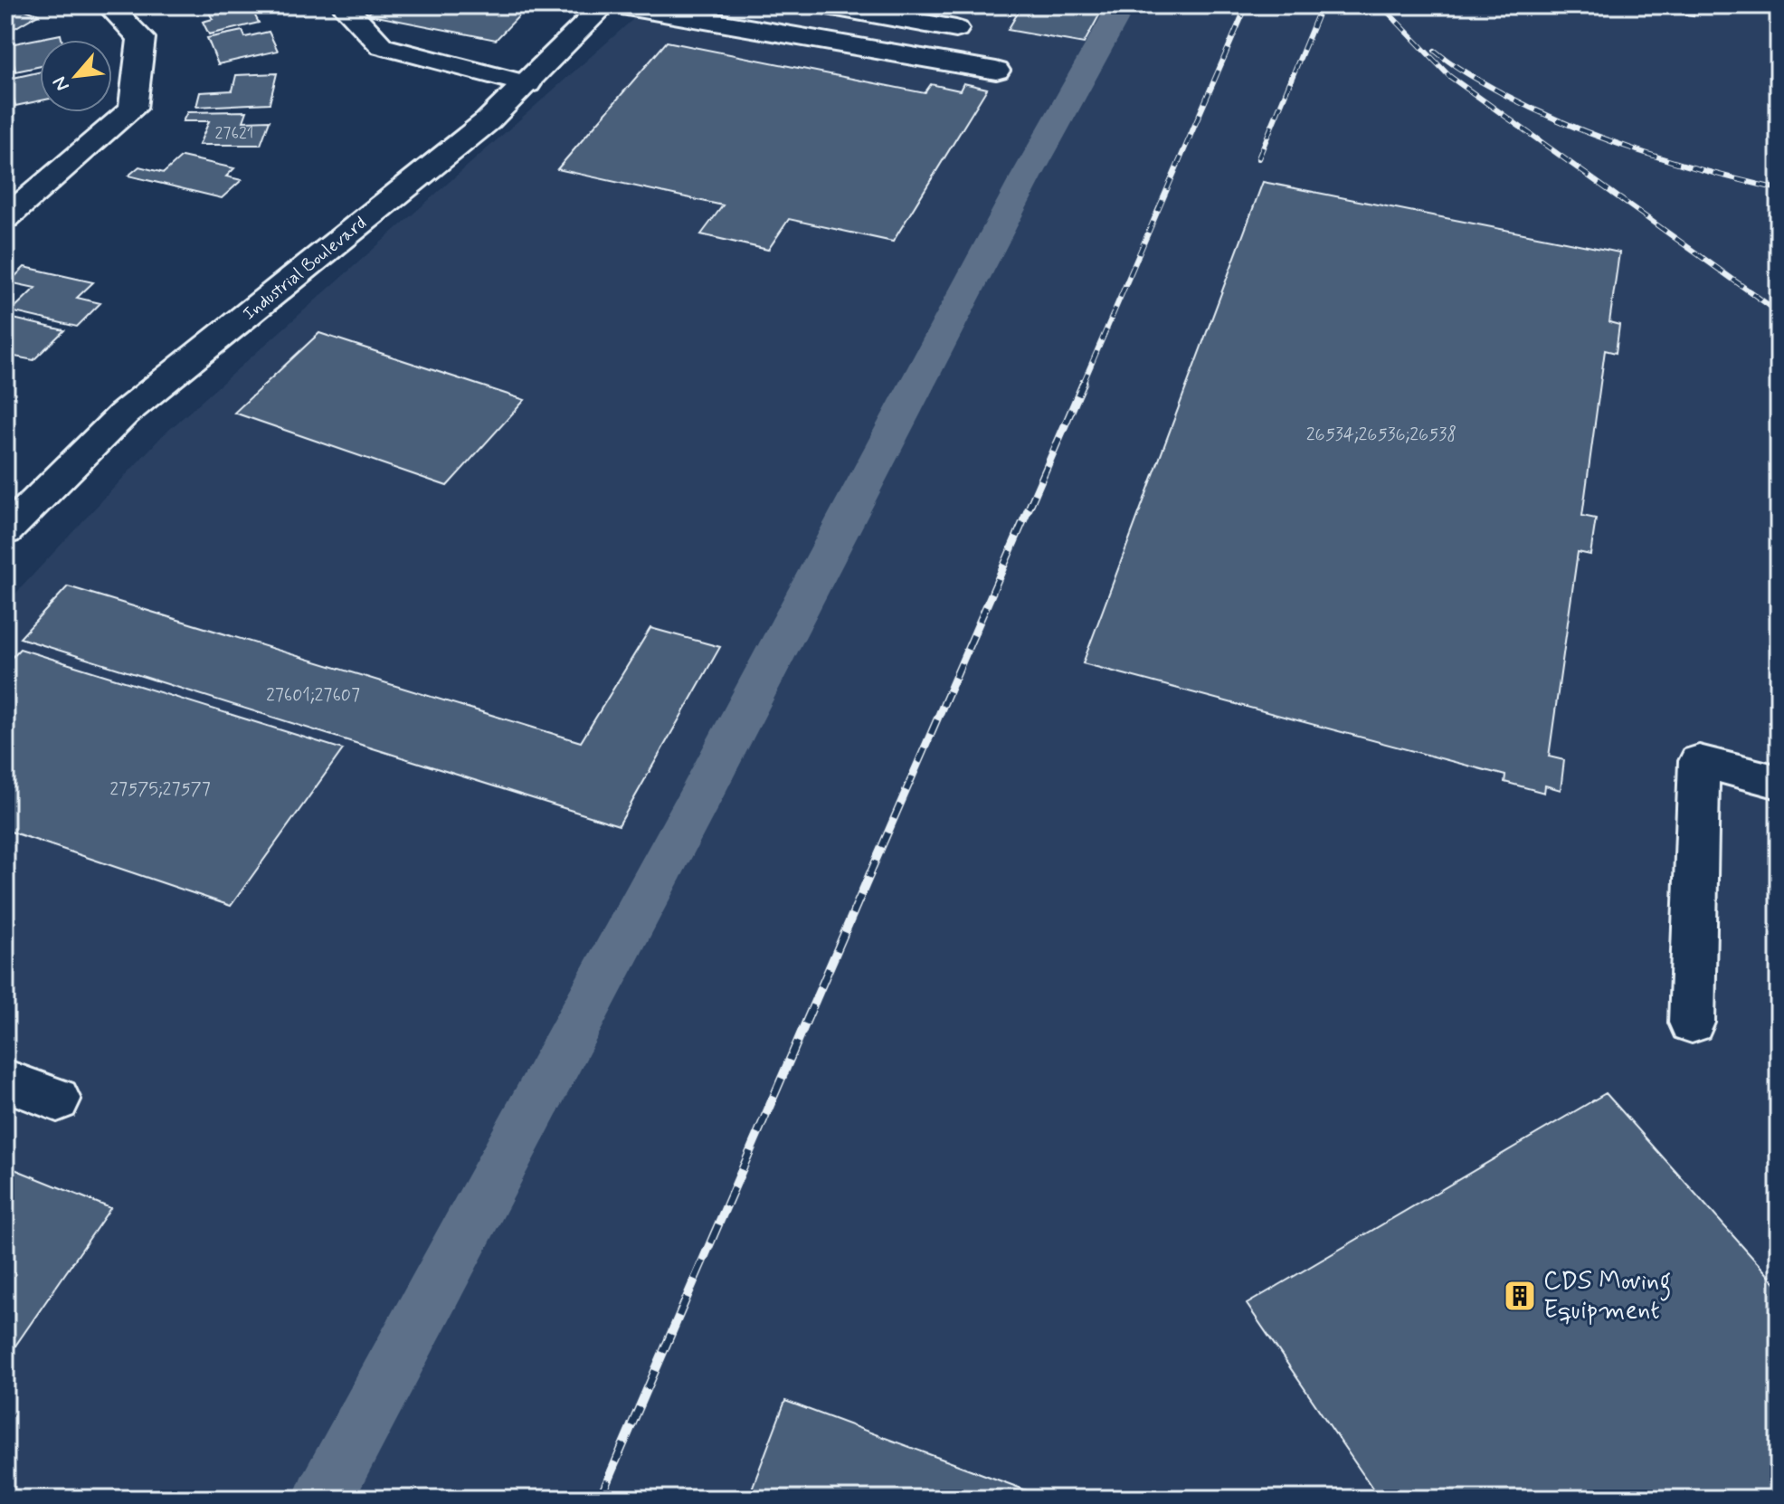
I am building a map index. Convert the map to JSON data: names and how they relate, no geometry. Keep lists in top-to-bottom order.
{
  "streets": {
    "main road": ["Industrial Boulevard"]
  },
  "places": {
    "building": ["CDS Moving Equipment"]
  },
  "house_numbers": [
    "27621",
    "26534;26536;26538",
    "27601;27607",
    "27575;27577"
  ],
  "north": "bottom left"
}
